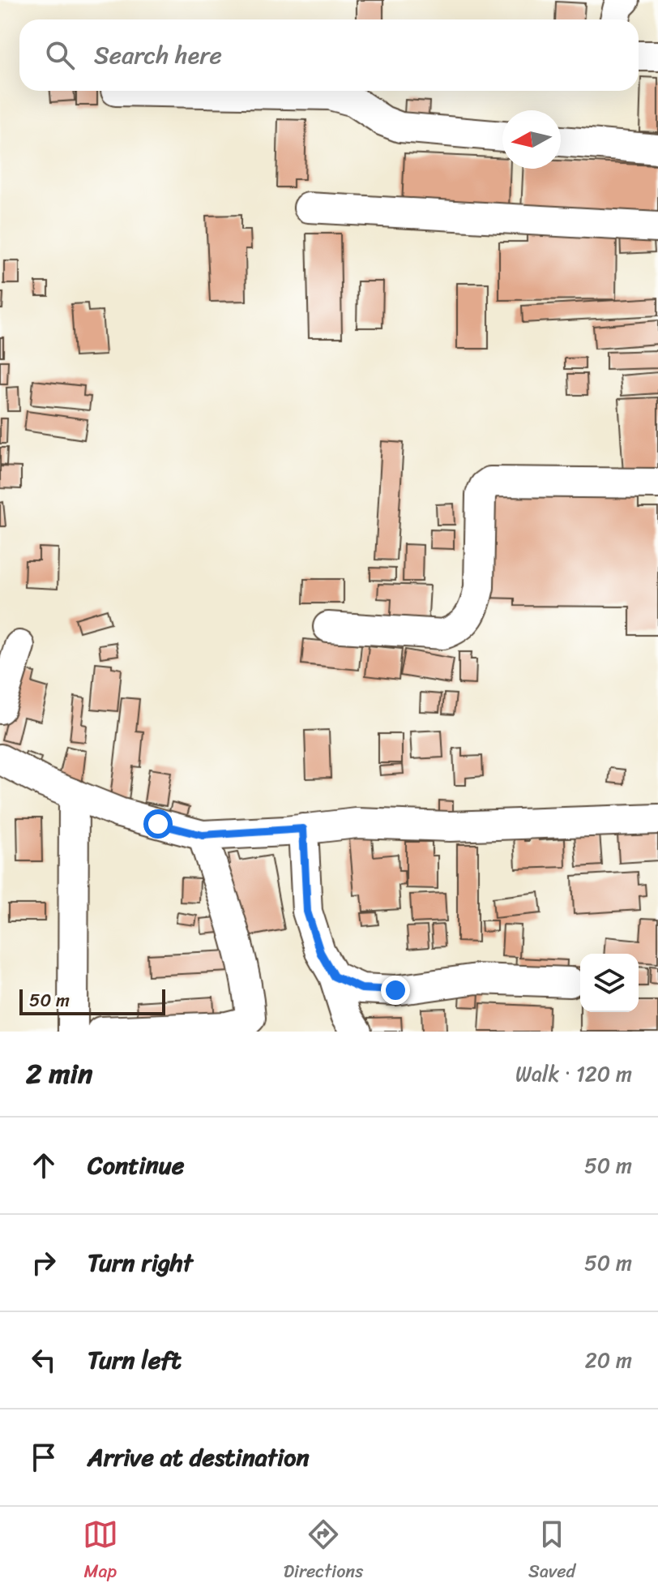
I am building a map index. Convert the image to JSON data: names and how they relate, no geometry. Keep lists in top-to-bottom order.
{
  "scale_bar": "50 m",
  "north": "left",
  "page": {
    "search": "Search here",
    "scale": "50 m",
    "heading": ["2 min", "Walk · 120 m"],
    "list": [
      ["Continue", "50 m"],
      ["Turn right", "50 m"],
      ["Turn left", "20 m"],
      "Arrive at destination"
    ],
    "nav": ["Map", "Directions", "Saved"]
  }
}
